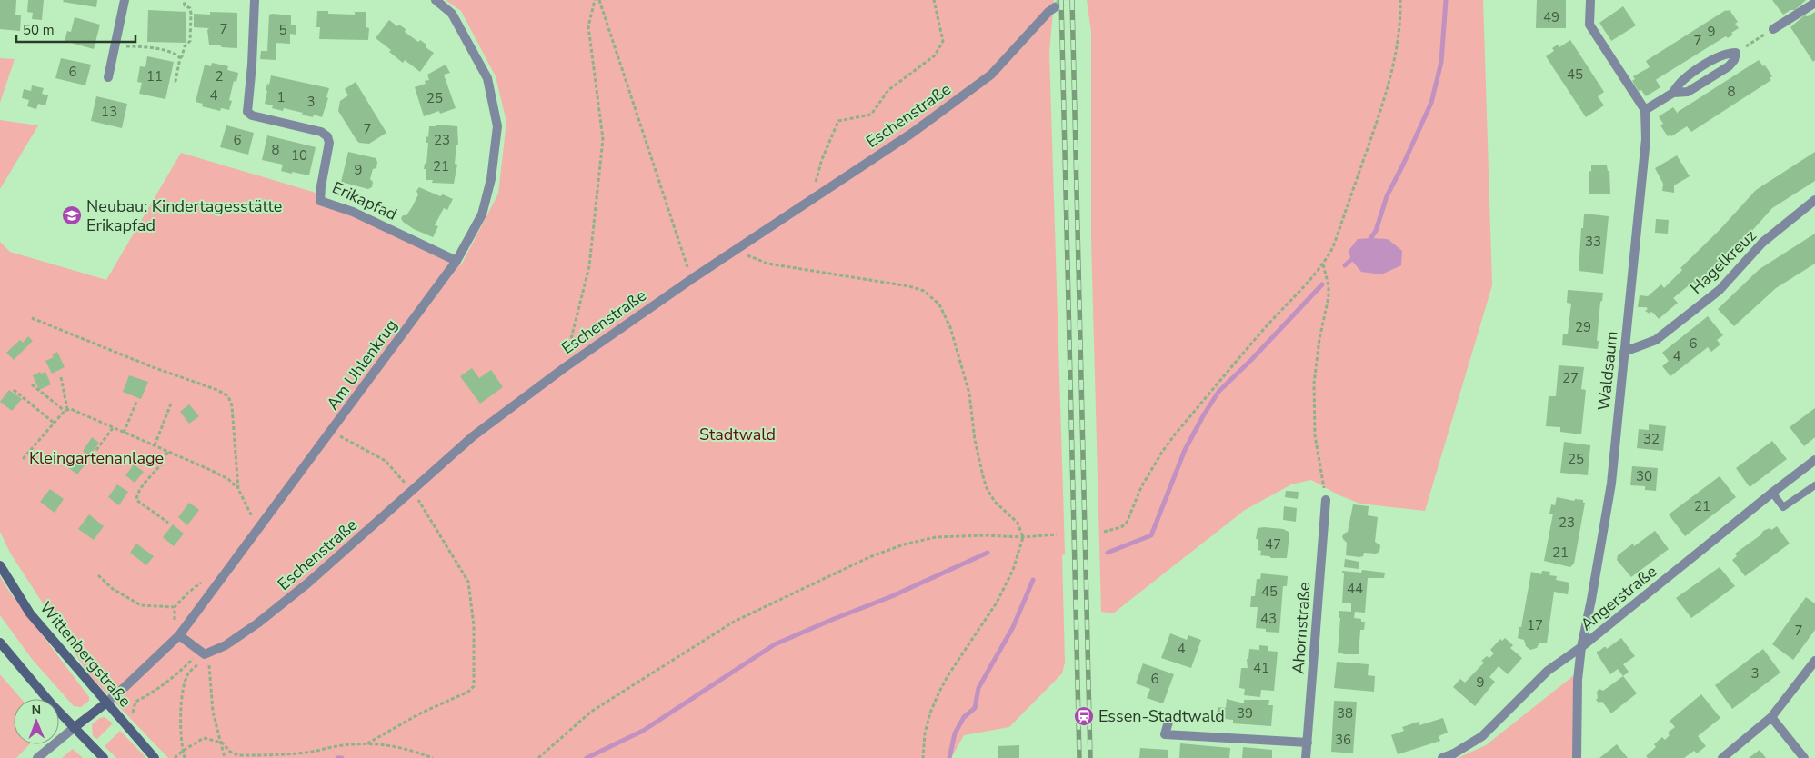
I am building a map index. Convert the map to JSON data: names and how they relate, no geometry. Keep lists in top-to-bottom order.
{
  "streets": {
    "main road": ["Wittenbergstraße"],
    "street": [
      "Eschenstraße",
      "Erikapfad",
      "Hagelkreuz",
      "Am Uhlenkrug",
      "Waldsaum",
      "Angerstraße",
      "Ahornstraße"
    ]
  },
  "crossings": [
    ["Erikapfad", "Am Uhlenkrug"],
    ["Hagelkreuz", "Waldsaum"],
    ["Am Uhlenkrug", "Wittenbergstraße"],
    ["Waldsaum", "Angerstraße"]
  ],
  "parks": ["Stadtwald", "Kleingartenanlage"],
  "places": {
    "school or university": ["Neubau: Kindertagesstätte Erikapfad"],
    "station": ["Essen-Stadtwald"]
  },
  "house_numbers": [
    "49",
    "7",
    "5",
    "9",
    "7",
    "6",
    "45",
    "11",
    "2",
    "8",
    "4",
    "1",
    "25",
    "3",
    "13",
    "7",
    "6",
    "23",
    "8",
    "10",
    "21",
    "9",
    "33",
    "29",
    "6",
    "4",
    "27",
    "32",
    "25",
    "30",
    "21",
    "23",
    "47",
    "21",
    "44",
    "45",
    "43",
    "17",
    "7",
    "4",
    "41",
    "3",
    "6",
    "9",
    "39",
    "38",
    "36"
  ],
  "scale_bar": "50 m",
  "north": "top"
}
